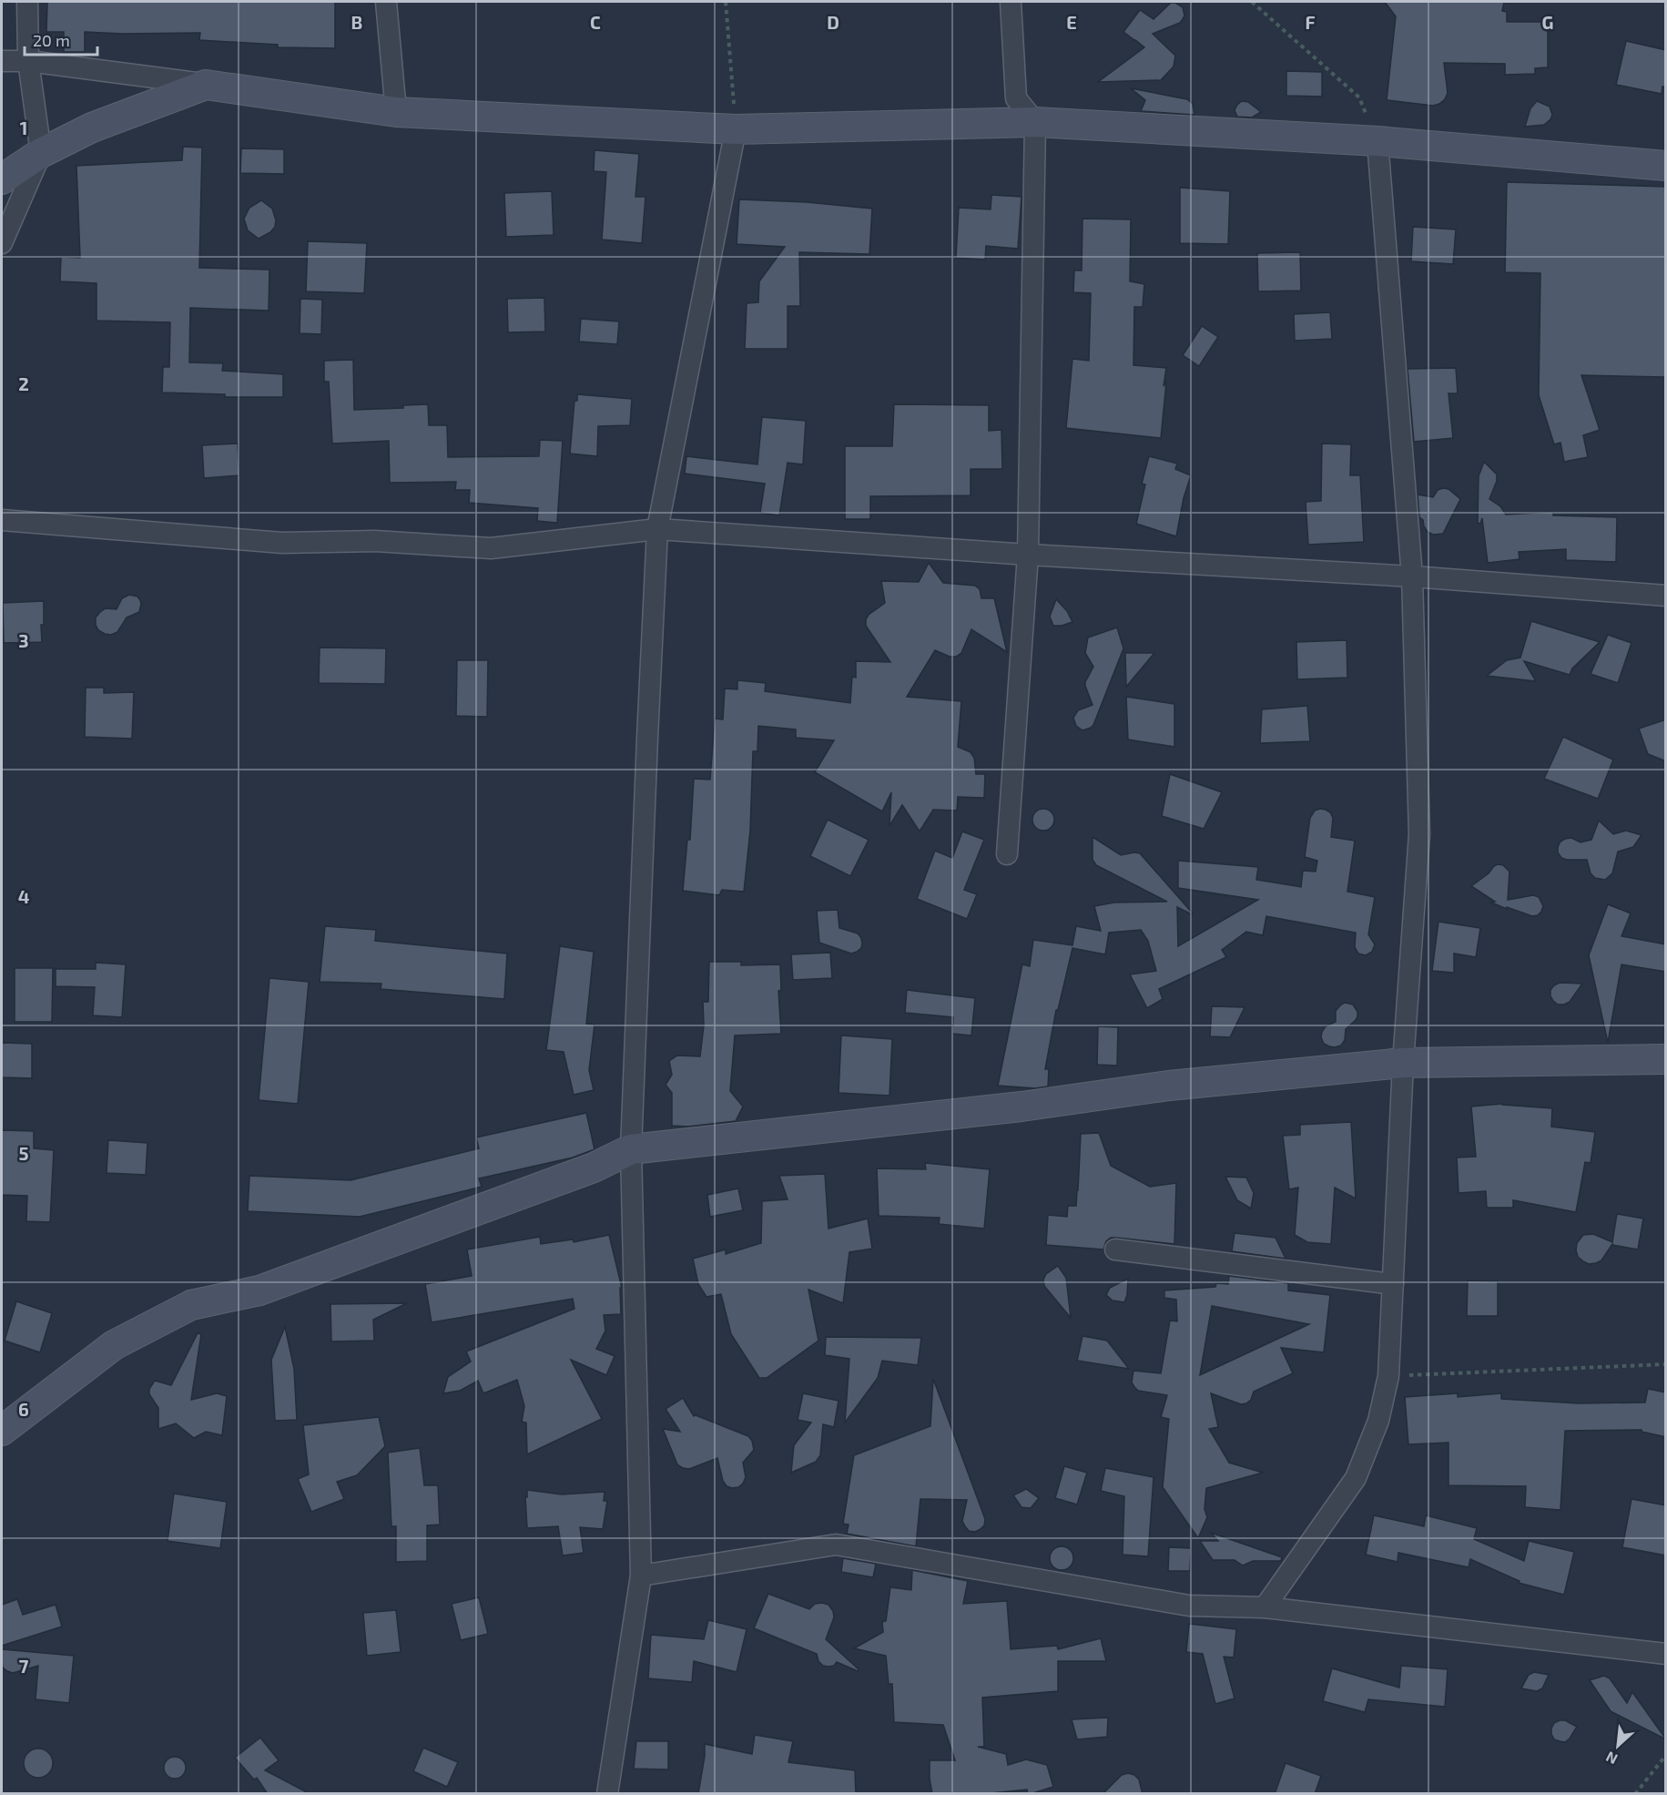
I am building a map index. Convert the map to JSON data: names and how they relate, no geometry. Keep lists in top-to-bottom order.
{
  "scale_bar": "20 m",
  "north": "bottom left",
  "grid": {
    "columns": [
      "B",
      "C",
      "D",
      "E",
      "F",
      "G"
    ],
    "rows": [
      "1",
      "2",
      "3",
      "4",
      "5",
      "6",
      "7"
    ]
  }
}
